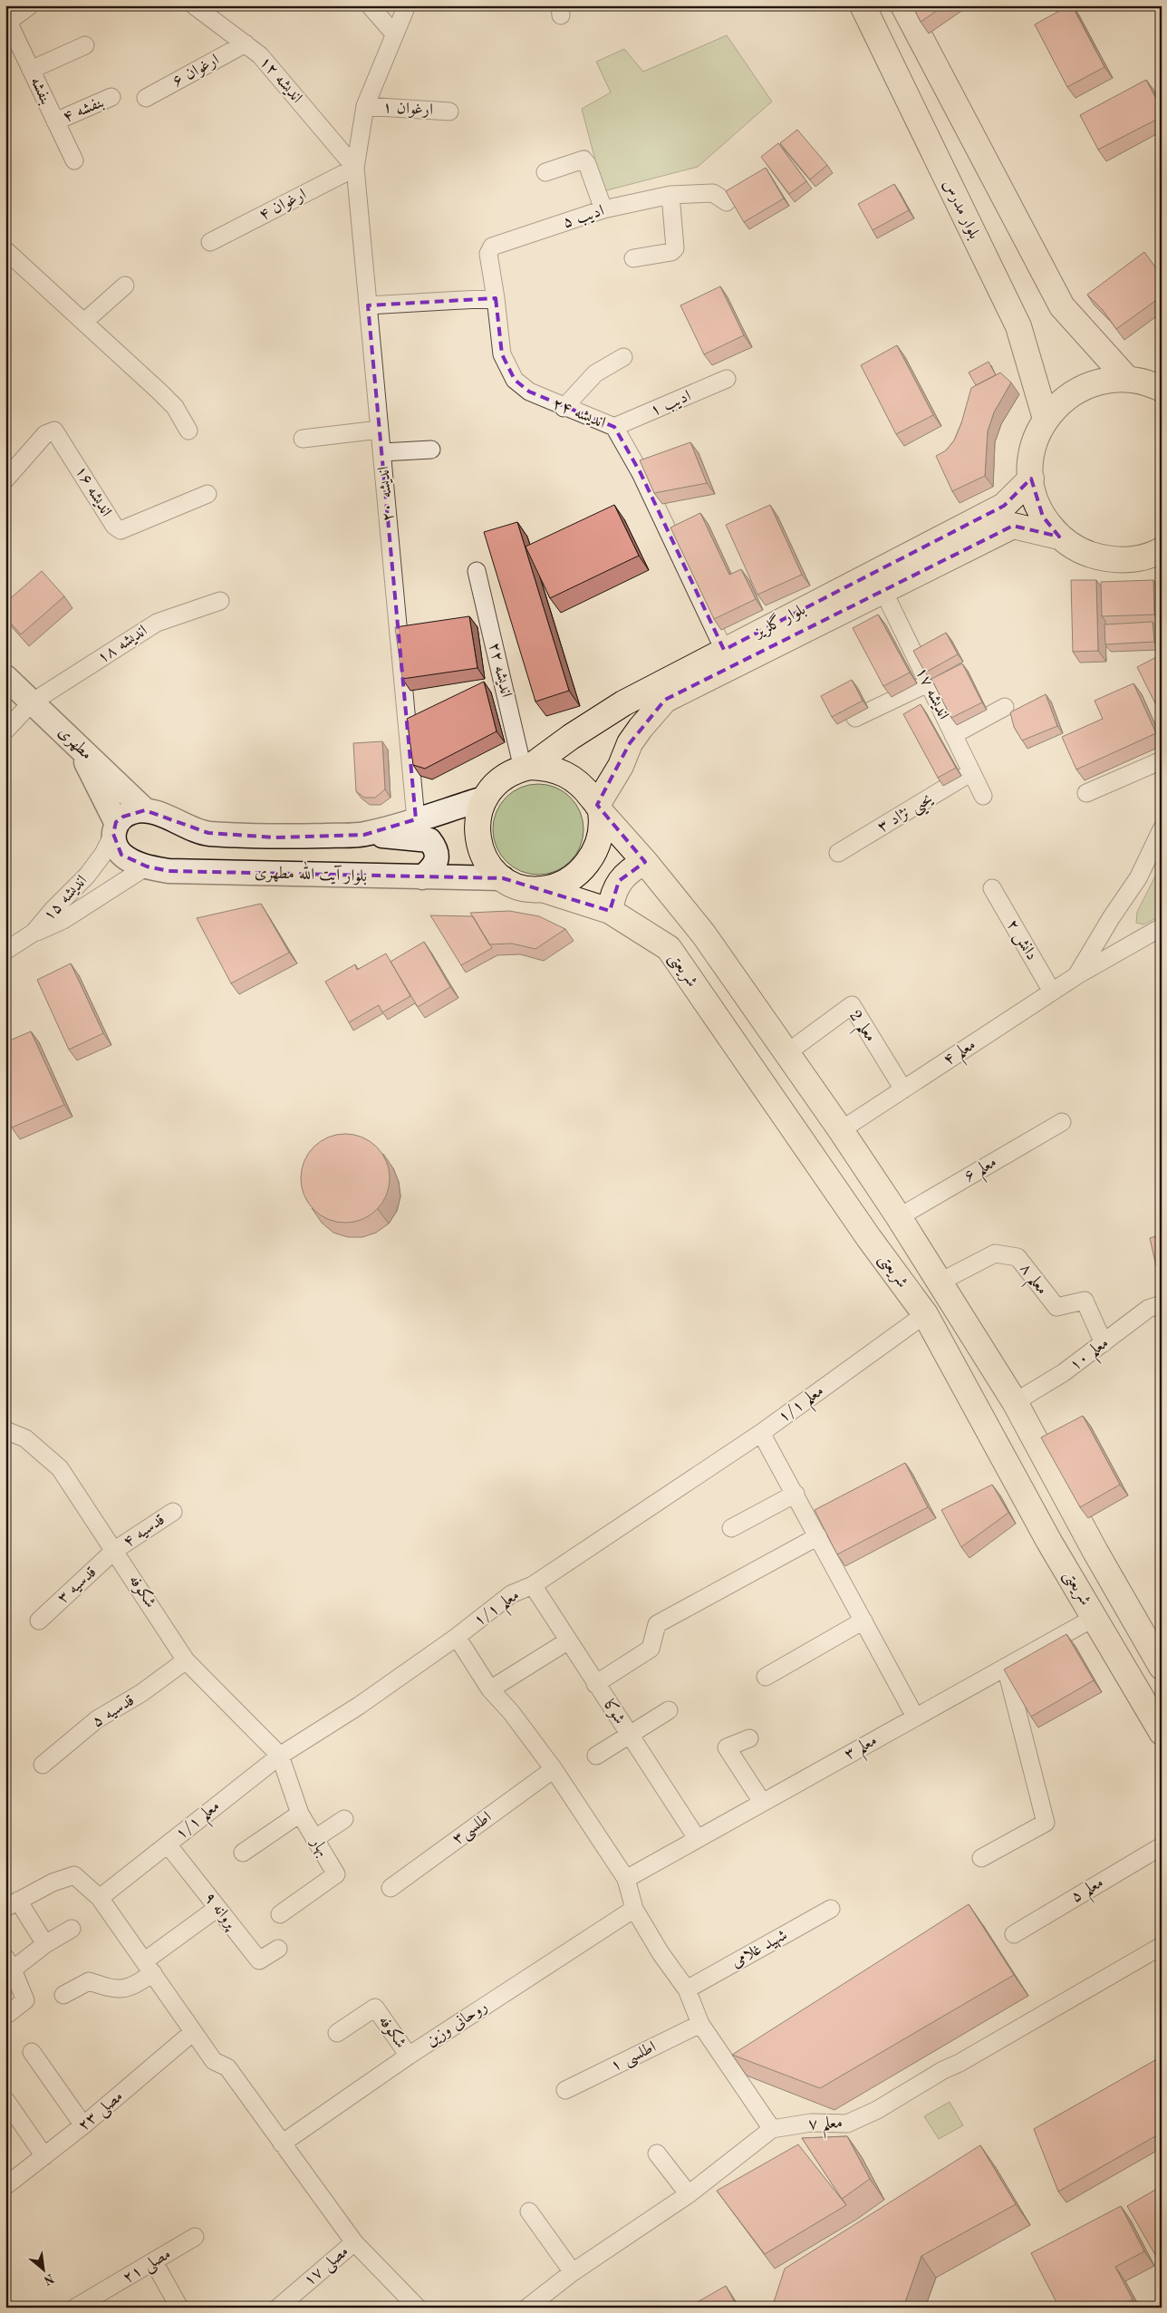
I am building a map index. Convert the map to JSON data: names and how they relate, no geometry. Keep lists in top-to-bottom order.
{
  "streets": {
    "main road": [
      "بلوار مدرس",
      "بلوار گلریز",
      "مطهری",
      "بلوار آیت الله مطهری",
      "شریعتی"
    ],
    "street": [
      "ارغوان ۶",
      "اندیشه ۱۲",
      "بنفشه",
      "ارغوان ۱",
      "بنفشه ۴",
      "ارغوان ۴",
      "ادیب ۵",
      "ادیب ۱",
      "اندیشه ۲۴",
      "اندیشه ۱۶",
      "اندیشه ۲۰",
      "اندیشه ۱۸",
      "اندیشه ۲۲",
      "اندیشه ۱۷",
      "یحیی نژاد ۳",
      "اندیشه ۱۵",
      "دانش ۲",
      "معلم 2",
      "معلم ۴",
      "معلم ۶",
      "معلم ۸",
      "معلم ۱۰",
      "معلم ۱/۱",
      "قدسیه ۴",
      "قدسیه ۳",
      "شکوفه",
      "قدسیه ۵",
      "شوکا",
      "معلم ۳",
      "اطلسی۳",
      "بهار",
      "معلم ۵",
      "پروانه ۹",
      "شهید غلامی",
      "روحانی وزین",
      "اطلسی ۱",
      "مصلی ۲۳",
      "معلم ۷",
      "مصلی ۲۱",
      "مصلی ۱۷"
    ]
  },
  "crossings": [
    ["ارغوان ۶", "اندیشه ۱۲"],
    ["اندیشه ۱۲", "ارغوان ۴"],
    ["اندیشه ۱۲", "اندیشه ۲۰"],
    ["بنفشه", "بنفشه ۴"],
    ["ارغوان ۱", "اندیشه ۲۰"],
    ["ارغوان ۴", "اندیشه ۲۰"],
    ["ادیب ۵", "اندیشه ۲۴"],
    ["ادیب ۱", "اندیشه ۲۴"],
    ["اندیشه ۲۴", "بلوار گلریز"],
    ["بلوار گلریز", "اندیشه ۲۲"],
    ["بلوار گلریز", "اندیشه ۱۷"],
    ["بلوار گلریز", "بلوار آیت الله مطهری"],
    ["بلوار گلریز", "شریعتی"],
    ["اندیشه ۱۸", "مطهری"],
    ["اندیشه ۲۲", "بلوار آیت الله مطهری"],
    ["اندیشه ۲۲", "شریعتی"],
    ["اندیشه ۱۷", "یحیی نژاد ۳"],
    ["بلوار آیت الله مطهری", "اندیشه ۱۵"],
    ["بلوار آیت الله مطهری", "شریعتی"],
    ["دانش ۲", "معلم ۴"],
    ["شریعتی", "معلم 2"],
    ["شریعتی", "معلم ۴"],
    ["شریعتی", "معلم ۶"],
    ["شریعتی", "معلم ۸"],
    ["شریعتی", "معلم ۱۰"],
    ["شریعتی", "معلم ۱/۱"],
    ["شریعتی", "معلم ۳"],
    ["معلم 2", "معلم ۴"],
    ["معلم ۸", "معلم ۱۰"],
    ["معلم ۱/۱", "شکوفه"],
    ["معلم ۱/۱", "شوکا"],
    ["معلم ۱/۱", "بهار"],
    ["معلم ۱/۱", "پروانه ۹"],
    ["قدسیه ۴", "قدسیه ۳"],
    ["قدسیه ۴", "شکوفه"],
    ["قدسیه ۳", "شکوفه"],
    ["شکوفه", "قدسیه ۵"],
    ["شکوفه", "بهار"],
    ["شکوفه", "روحانی وزین"],
    ["شوکا", "معلم ۳"]
  ],
  "north": "bottom right"
}
